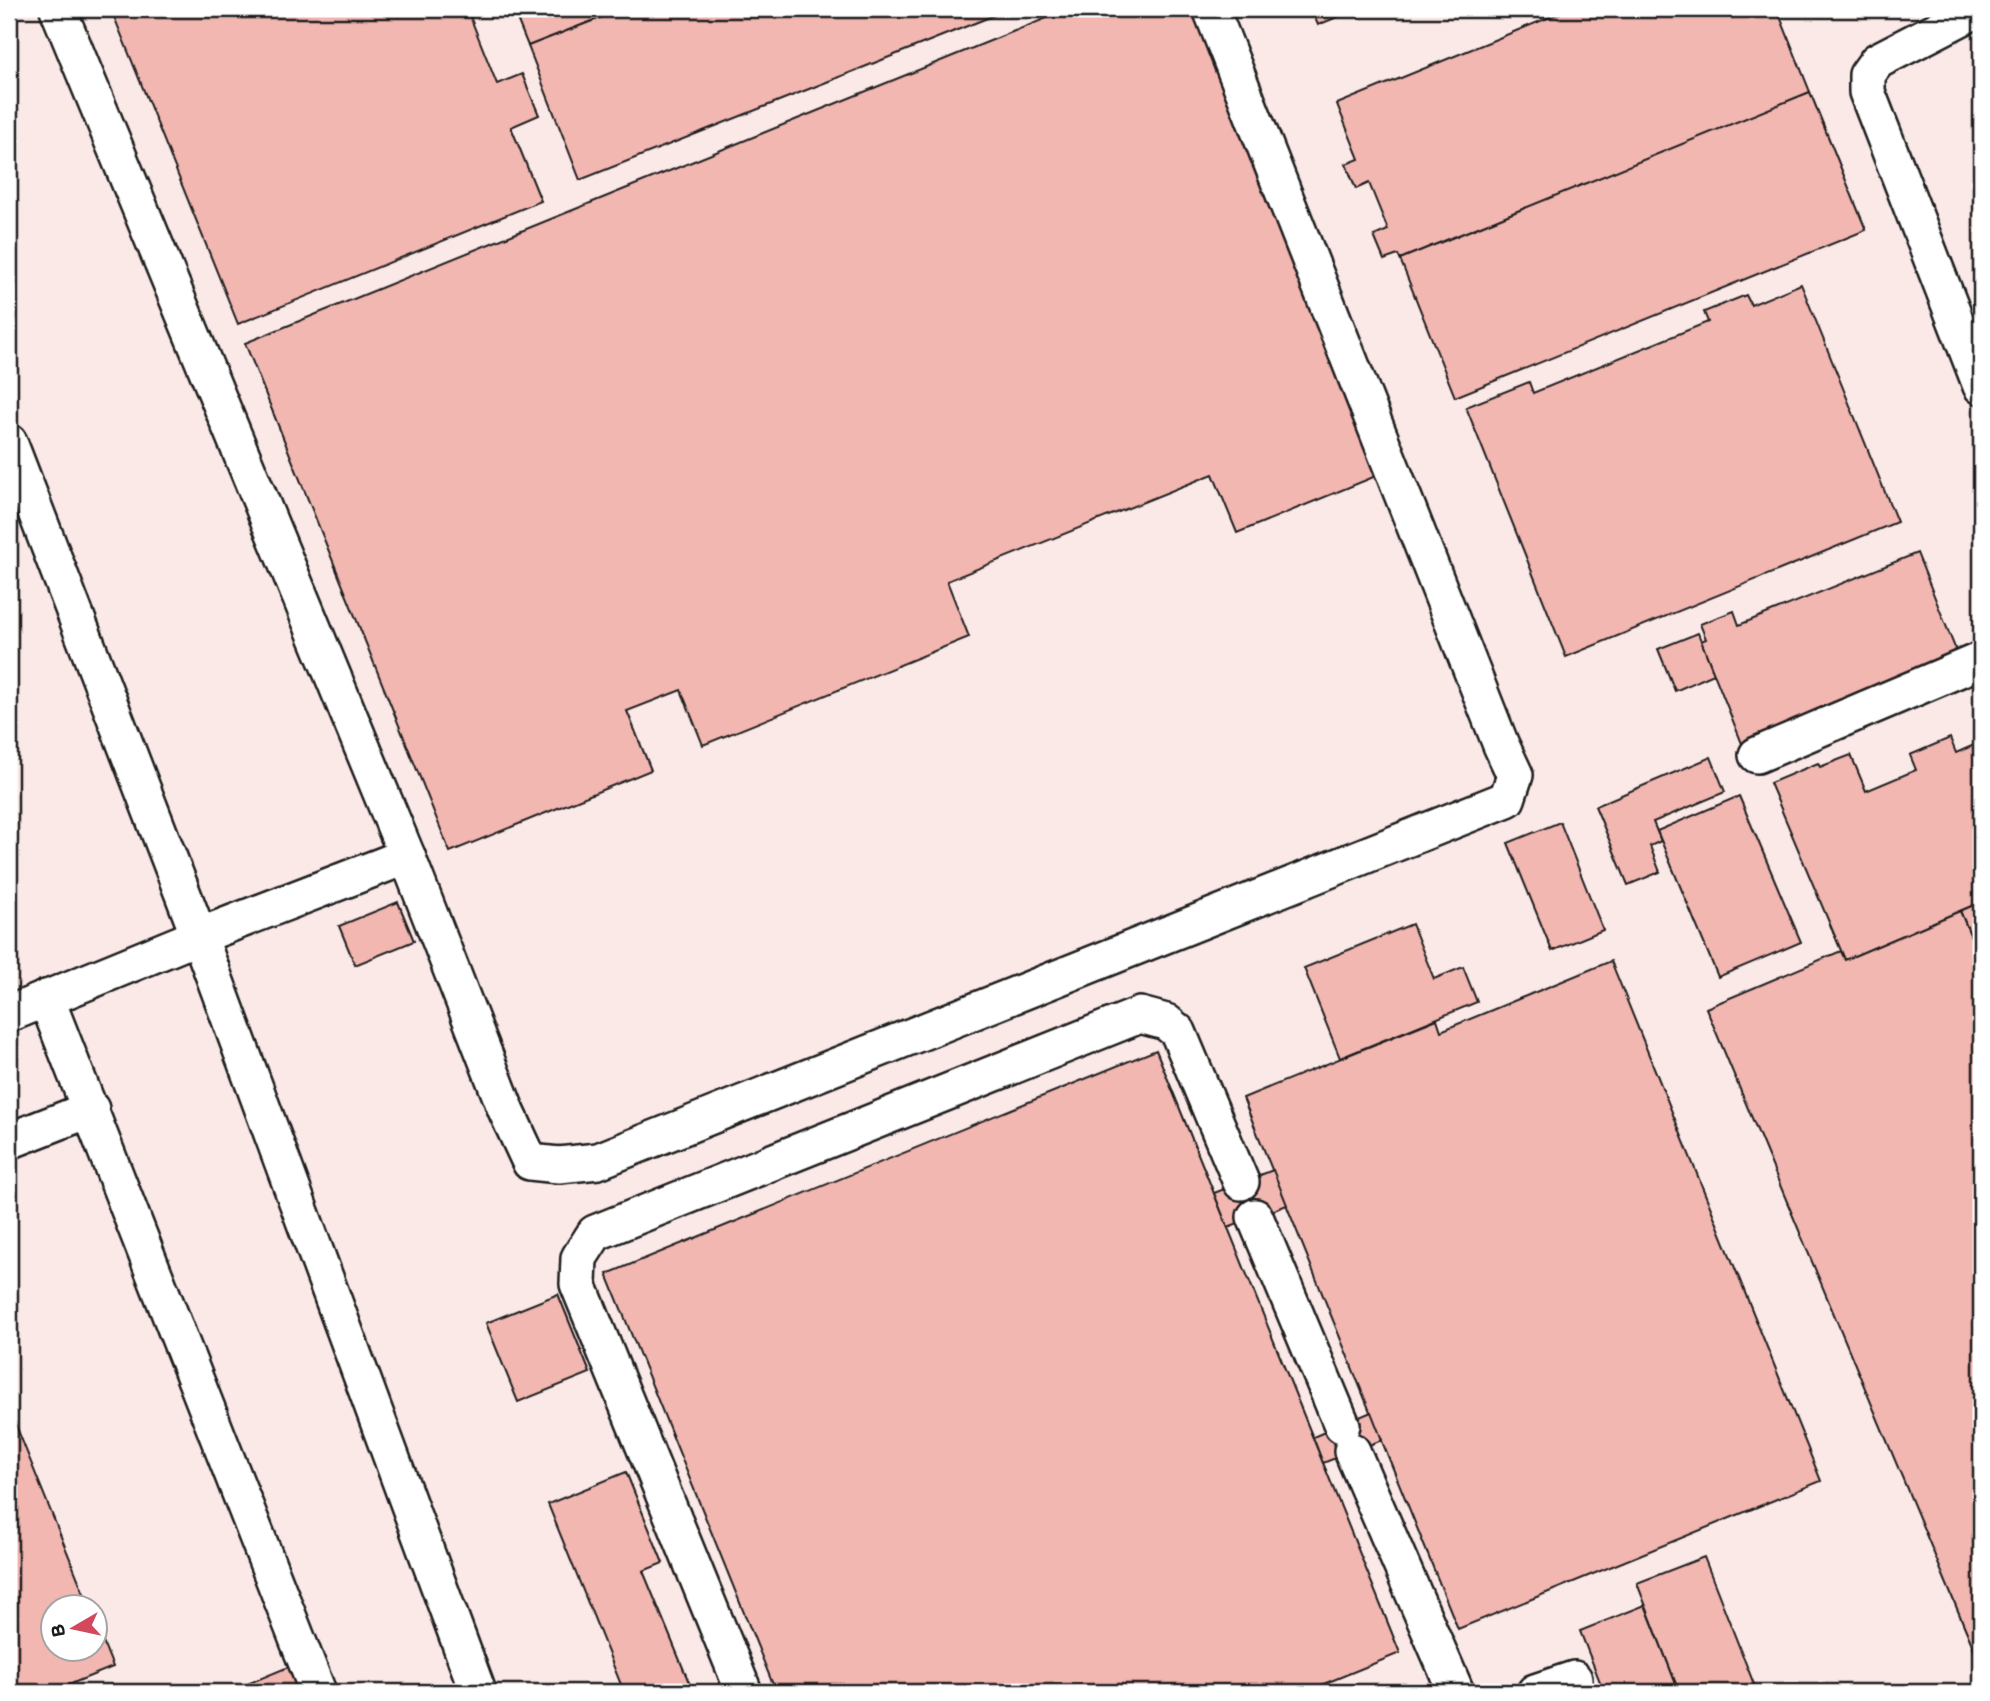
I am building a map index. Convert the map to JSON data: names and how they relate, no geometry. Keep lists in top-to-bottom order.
{
  "north": "left"
}
